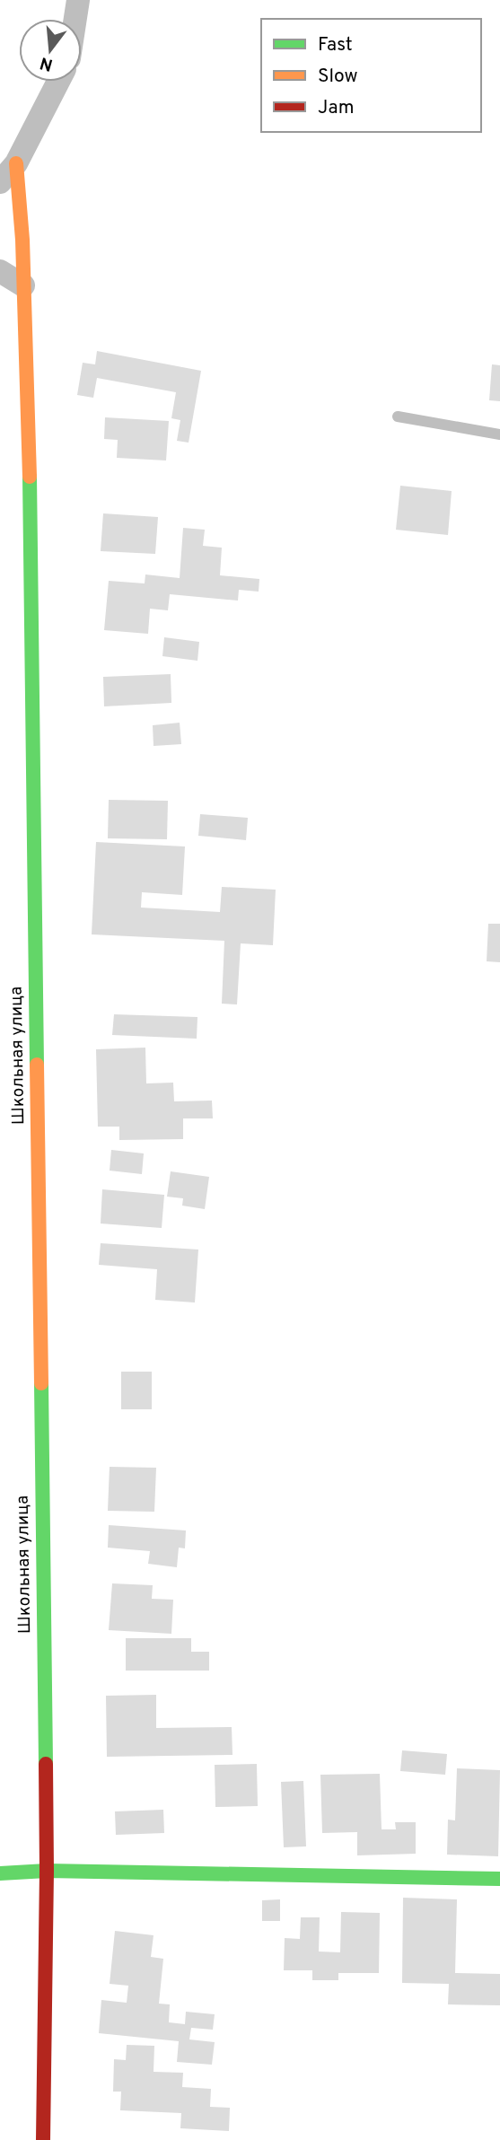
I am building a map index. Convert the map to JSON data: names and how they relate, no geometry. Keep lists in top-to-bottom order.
{
  "streets": {
    "street": ["Школьная улица"]
  },
  "legend": ["Fast", "Slow", "Jam"],
  "north": "bottom"
}
